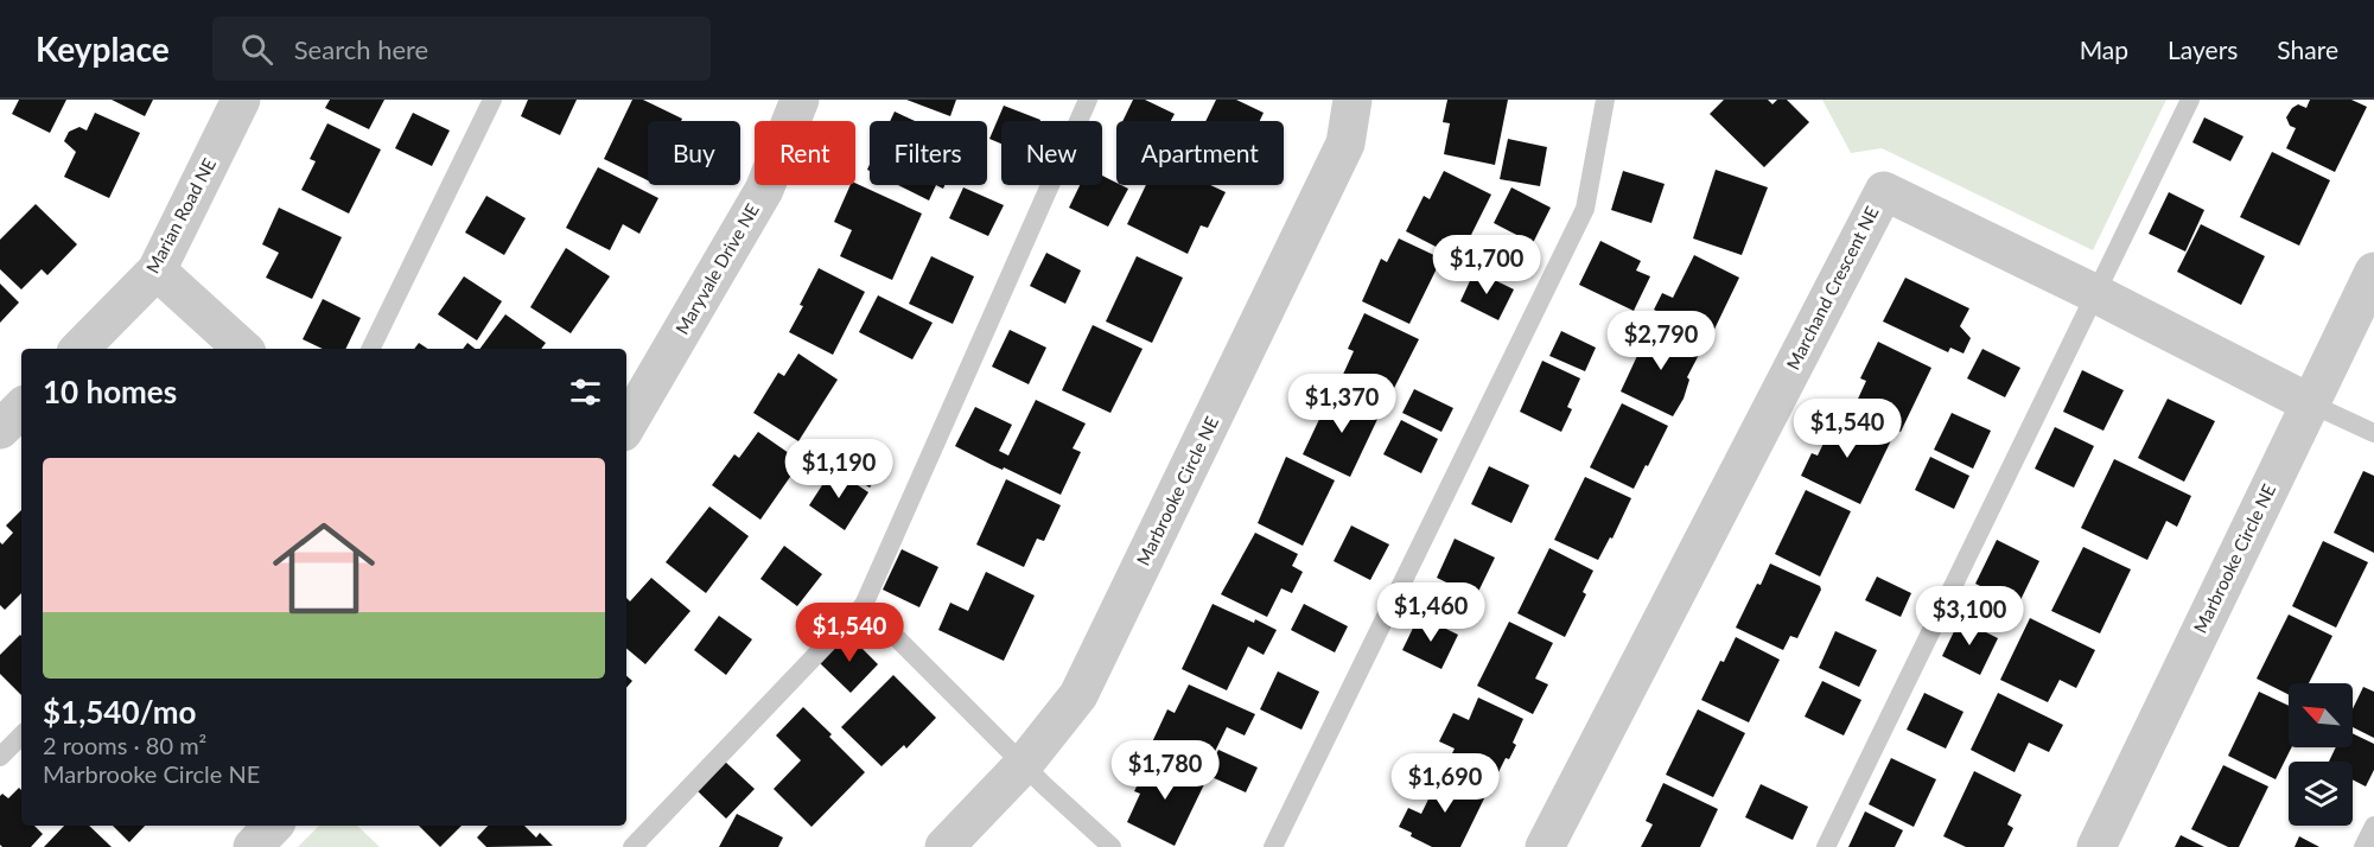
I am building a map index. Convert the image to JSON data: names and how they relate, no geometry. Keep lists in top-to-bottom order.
{
  "streets": {
    "street": [
      "Marian Road NE",
      "Maryvale Drive NE",
      "Marchand Crescent NE",
      "Marbrooke Circle NE"
    ]
  },
  "crossings": [
    ["Marchand Crescent NE", "Marbrooke Circle NE"]
  ],
  "north": "top left",
  "page": {
    "header": "Keyplace",
    "search": "Search here",
    "nav": ["Map", "Layers", "Share"],
    "chip": [
      "Buy",
      "Rent",
      "Filters",
      "New",
      "Apartment"
    ],
    "price": [
      "$1,700",
      "$2,790",
      "$1,370",
      "$1,540",
      "$1,190",
      "$1,460",
      "$3,100",
      "$1,540",
      "$1,780",
      "$1,690"
    ],
    "heading": "10 homes",
    "list": [
      {
        "name": "$1,540/mo",
        "note": "2 rooms · 80 m² · Marbrooke Circle NE"
      }
    ]
  }
}
